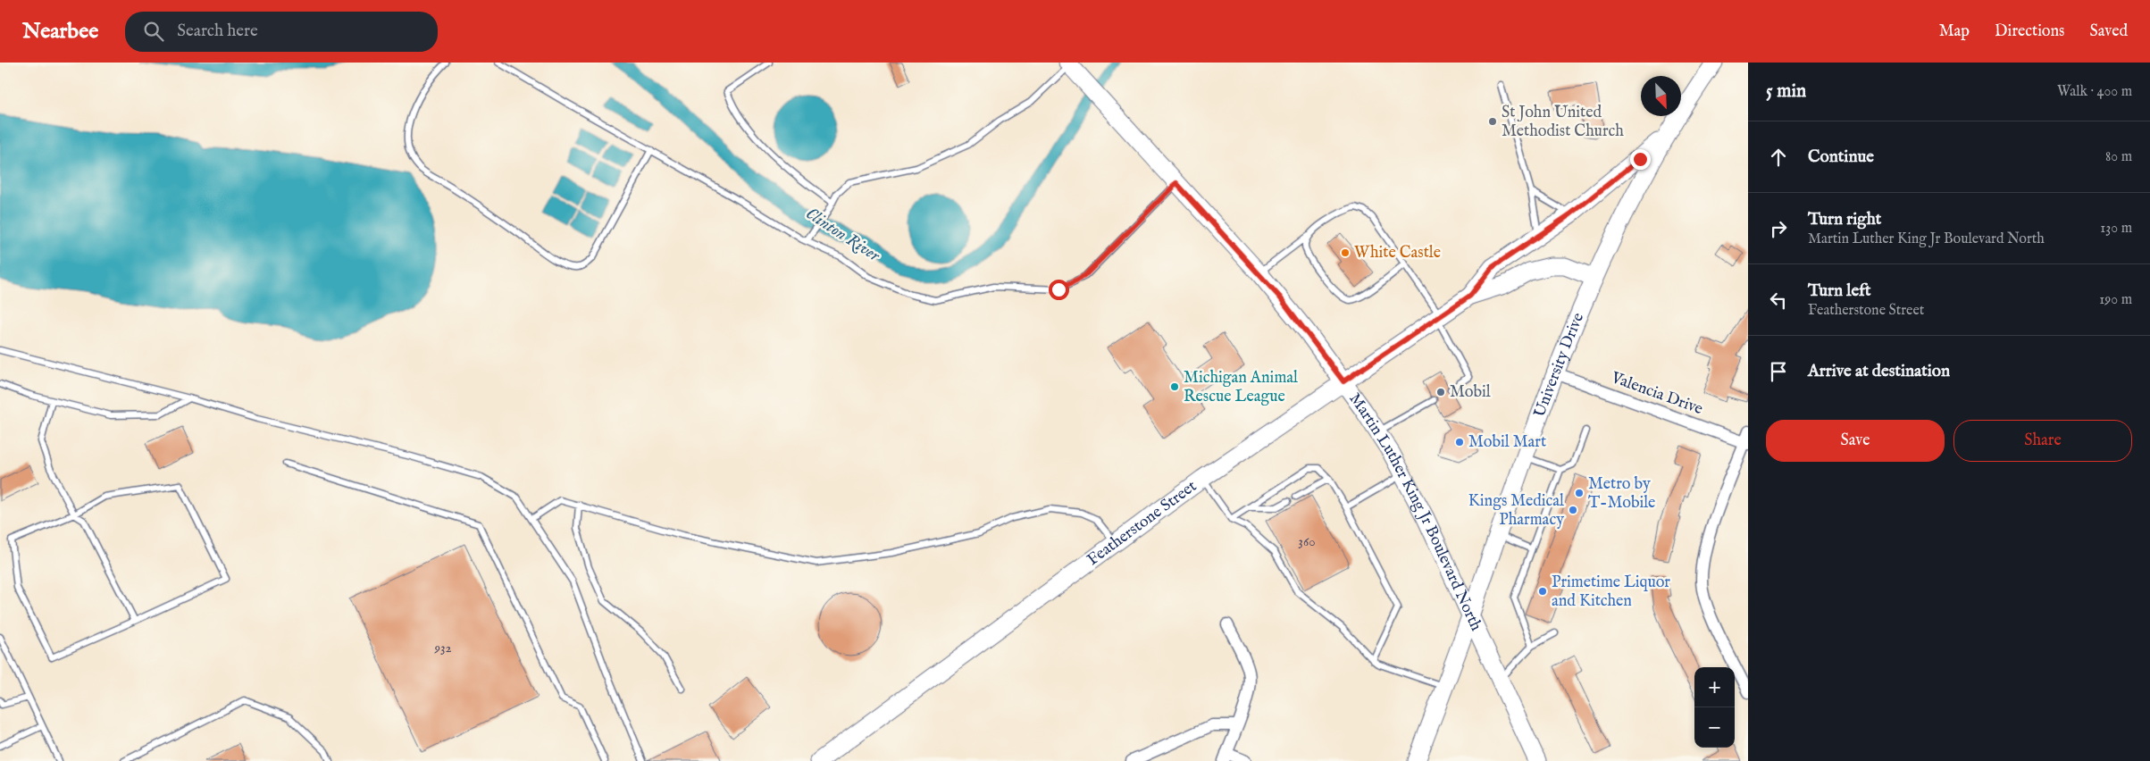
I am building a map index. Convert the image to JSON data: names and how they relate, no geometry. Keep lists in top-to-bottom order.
{
  "streets": {
    "main road": ["University Drive", "Martin Luther King Jr Boulevard North", "Featherstone Street"],
    "street": ["Valencia Drive"]
  },
  "crossings": [
    ["University Drive", "Valencia Drive"],
    ["University Drive", "Martin Luther King Jr Boulevard North"],
    ["University Drive", "Featherstone Street"],
    ["Martin Luther King Jr Boulevard North", "Featherstone Street"]
  ],
  "water": ["Clinton River"],
  "places": [
    "St John United Methodist Church",
    "White Castle",
    "Michigan Animal Rescue League",
    "Mobil",
    "Mobil Mart",
    "Metro by T-Mobile",
    "Kings Medical Pharmacy",
    "Primetime Liquor and Kitchen"
  ],
  "house_numbers": ["360", "932"],
  "north": "bottom right",
  "page": {
    "header": "Nearbee",
    "search": "Search here",
    "nav": ["Map", "Directions", "Saved"],
    "heading": ["5 min", "Walk · 400 m"],
    "list": [
      ["Continue", "80 m"],
      ["Turn right", "Martin Luther King Jr Boulevard North", "130 m"],
      ["Turn left", "Featherstone Street", "190 m"],
      "Arrive at destination"
    ],
    "buttons": ["Save", "Share"],
    "map_buttons": ["+", "−"]
  }
}
